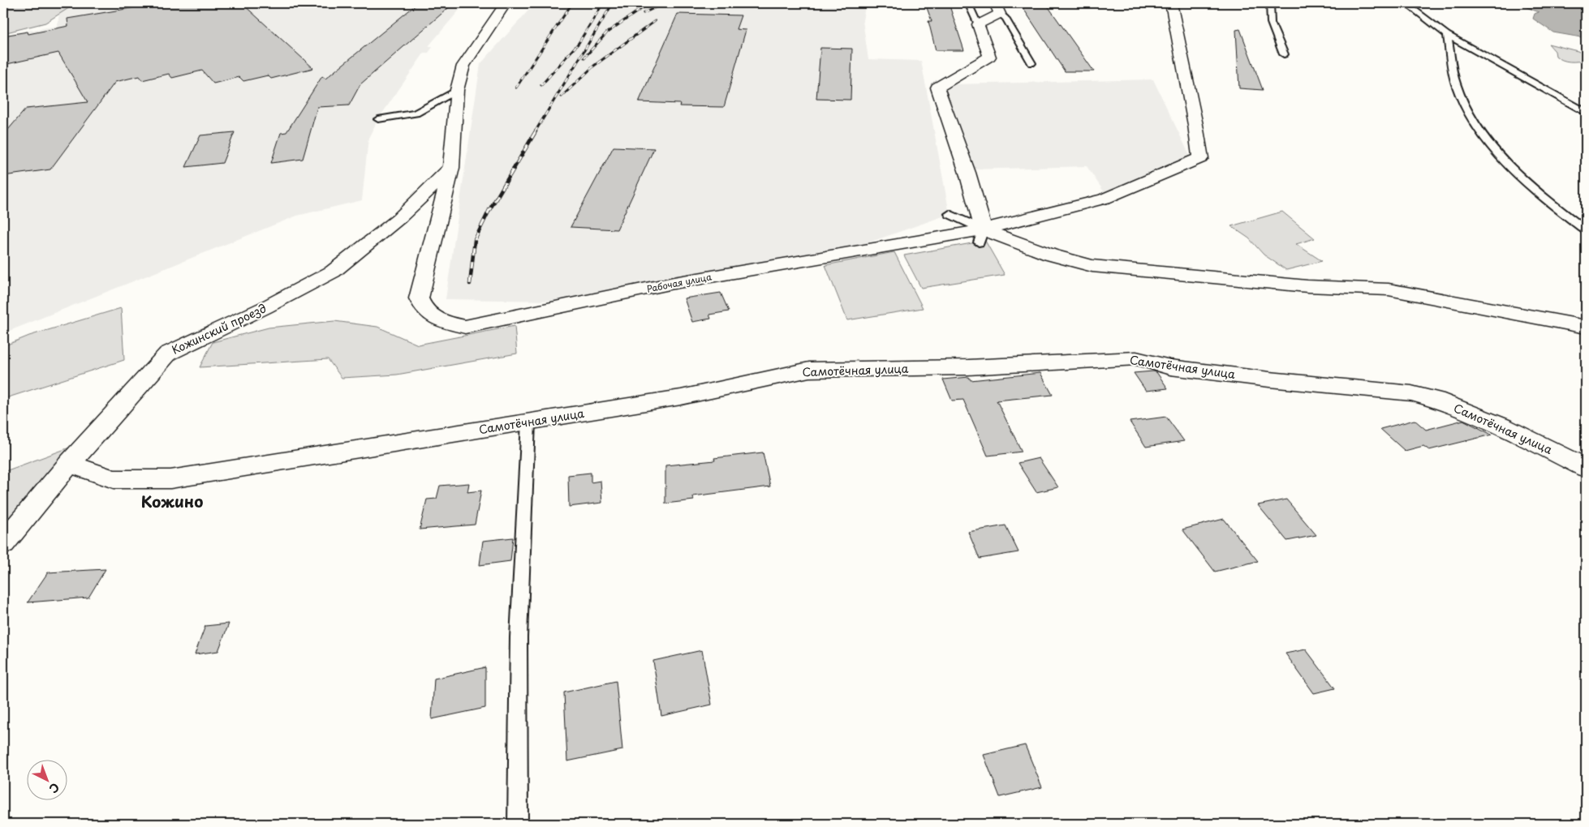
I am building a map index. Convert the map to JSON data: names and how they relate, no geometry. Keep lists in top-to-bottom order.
{
  "streets": {
    "street": ["Рабочая улица", "Кожинский проезд", "Самотёчная улица"]
  },
  "crossings": [
    ["Рабочая улица", "Кожинский проезд"],
    ["Кожинский проезд", "Самотёчная улица"]
  ],
  "districts": ["Кожино"],
  "north": "bottom right"
}
